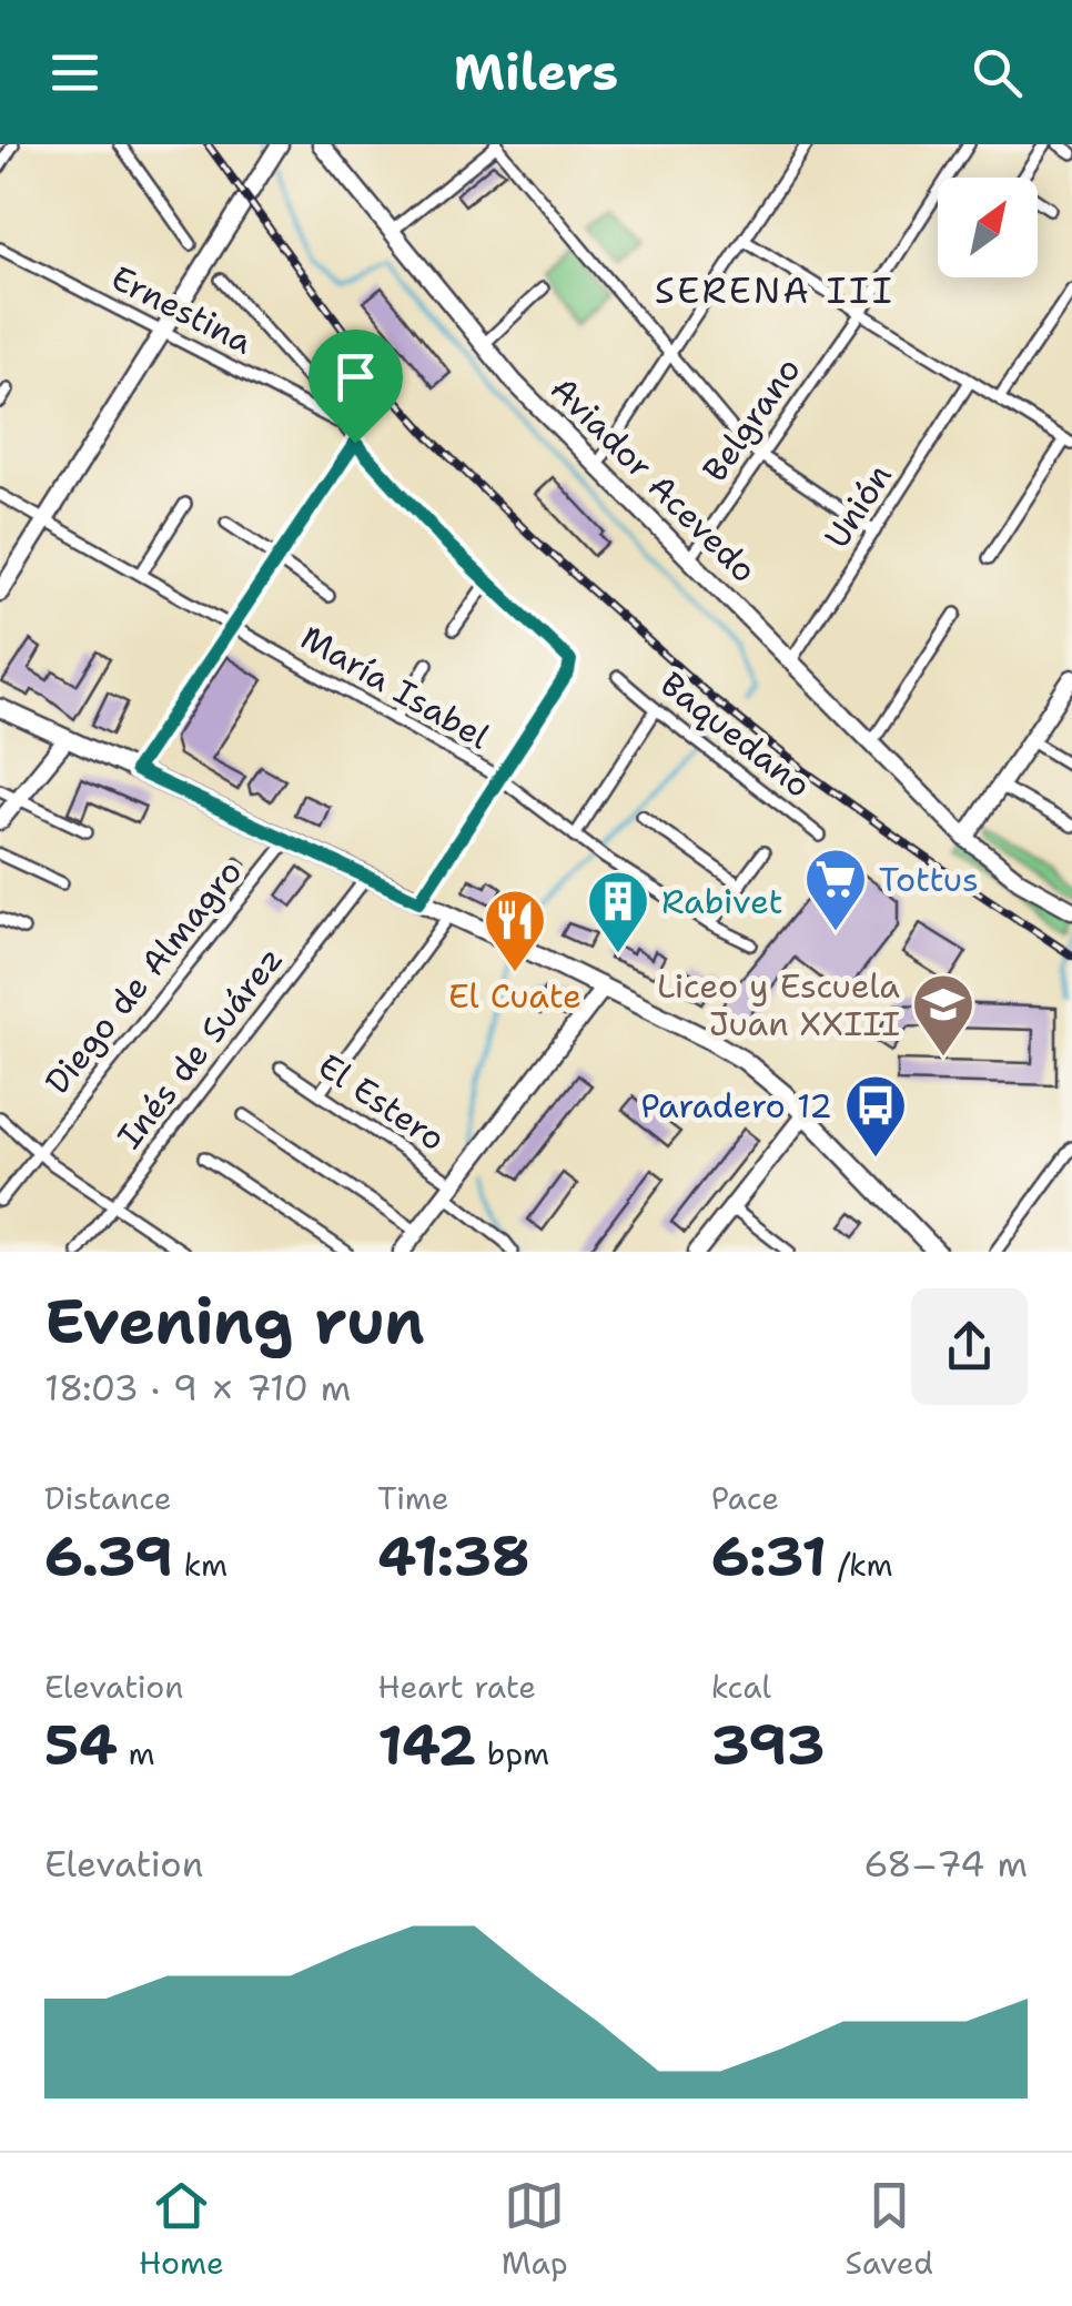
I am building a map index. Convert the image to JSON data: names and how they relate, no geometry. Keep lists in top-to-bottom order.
{
  "streets": {
    "main road": ["Aviador Acevedo"],
    "street": [
      "Ernestina",
      "Belgrano",
      "Unión",
      "María Isabel",
      "Baquedano",
      "Diego de Almagro",
      "Inés de Suárez",
      "El Estero"
    ]
  },
  "crossings": [
    ["Belgrano", "Aviador Acevedo"],
    ["Aviador Acevedo", "Unión"]
  ],
  "districts": ["SERENA III"],
  "places": {
    "supermarket": ["Tottus"],
    "building": ["Rabivet"],
    "restaurant": ["El Cuate"],
    "school or university": ["Liceo y Escuela Juan XXIII"],
    "bus stop": ["Paradero 12"]
  },
  "north": "top right",
  "page": {
    "header": "Milers",
    "heading": ["Evening run", "18:03 · 9 × 710 m"],
    "stats": [
      ["Distance", "6.39 km"],
      ["Time", "41:38"],
      ["Pace", "6:31 /km"],
      ["Elevation", "54 m"],
      ["Heart rate", "142 bpm"],
      ["kcal", "393"]
    ],
    "chart": ["Elevation", "68–74 m"],
    "tabs": ["Home", "Map", "Saved"]
  }
}
